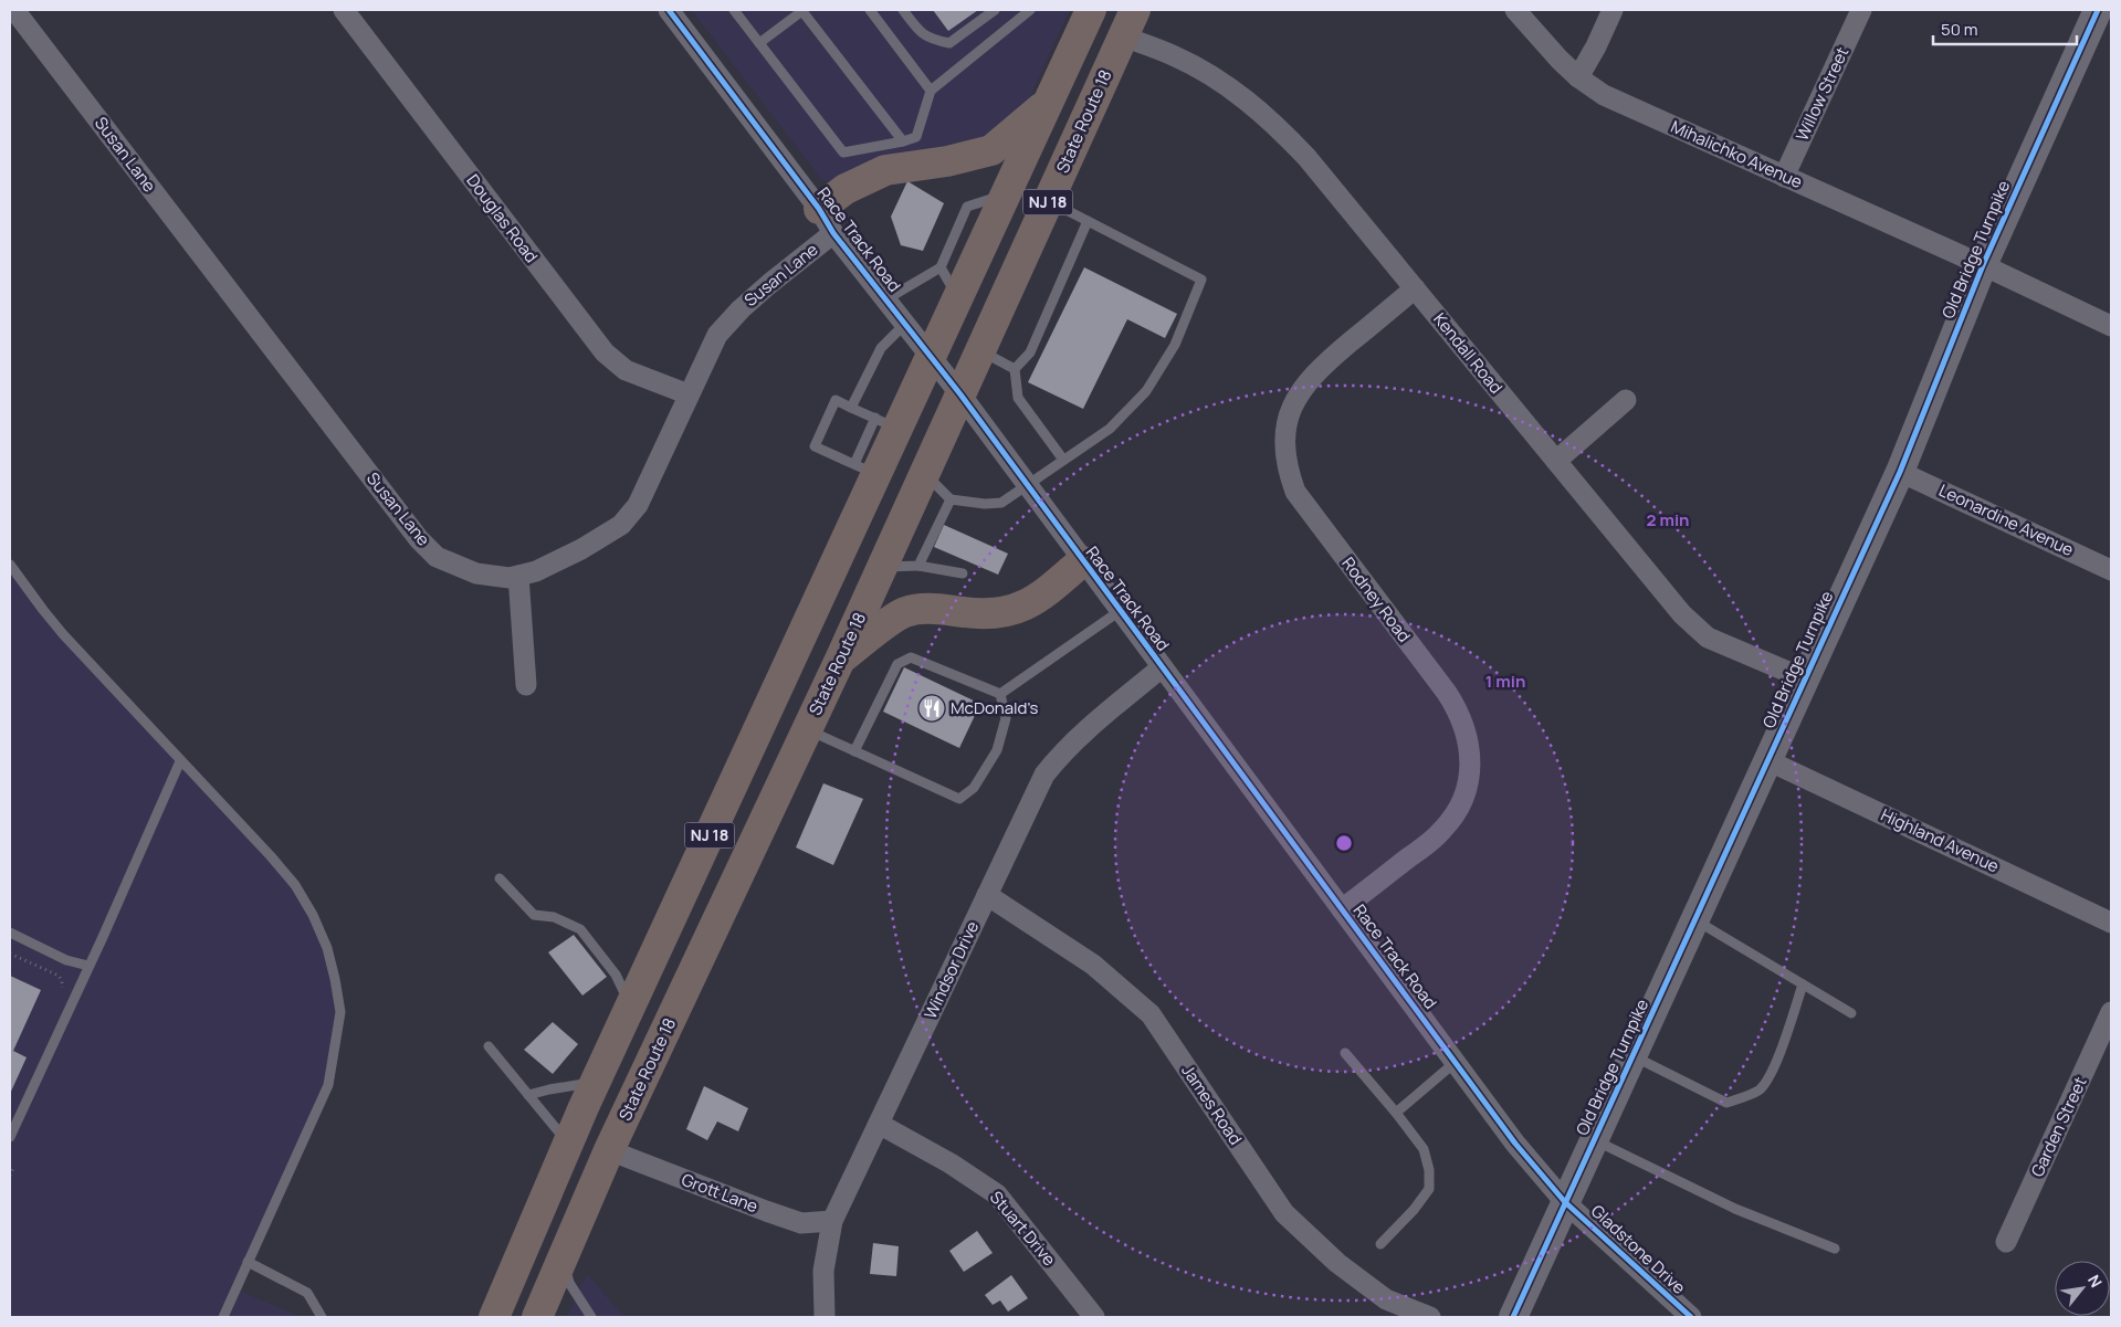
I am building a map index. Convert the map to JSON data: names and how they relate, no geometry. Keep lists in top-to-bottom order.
{
  "streets": {
    "highway": ["State Route 18", "NJ 18"],
    "street": [
      "Willow Street",
      "Susan Lane",
      "Mihalichko Avenue",
      "Douglas Road",
      "Race Track Road",
      "Old Bridge Turnpike",
      "Kendall Road",
      "Leonardine Avenue",
      "Rodney Road",
      "Highland Avenue",
      "Windsor Drive",
      "James Road",
      "Garden Street",
      "Grott Lane",
      "Stuart Drive",
      "Gladstone Drive"
    ]
  },
  "crossings": [
    ["Willow Street", "Mihalichko Avenue"],
    ["State Route 18", "Race Track Road"],
    ["State Route 18", "Kendall Road"],
    ["State Route 18", "Grott Lane"],
    ["Susan Lane", "Douglas Road"],
    ["Susan Lane", "Race Track Road"],
    ["Mihalichko Avenue", "Old Bridge Turnpike"],
    ["NJ 18", "Race Track Road"],
    ["Race Track Road", "Old Bridge Turnpike"],
    ["Race Track Road", "Rodney Road"],
    ["Race Track Road", "Windsor Drive"],
    ["Race Track Road", "Gladstone Drive"],
    ["Old Bridge Turnpike", "Kendall Road"],
    ["Old Bridge Turnpike", "Leonardine Avenue"],
    ["Old Bridge Turnpike", "Highland Avenue"],
    ["Old Bridge Turnpike", "Gladstone Drive"],
    ["Kendall Road", "Rodney Road"],
    ["Windsor Drive", "James Road"],
    ["Windsor Drive", "Grott Lane"],
    ["Windsor Drive", "Stuart Drive"]
  ],
  "places": {
    "restaurant": ["McDonald's"]
  },
  "scale_bar": "50 m",
  "north": "top right",
  "rings": ["2 min", "1 min"]
}
